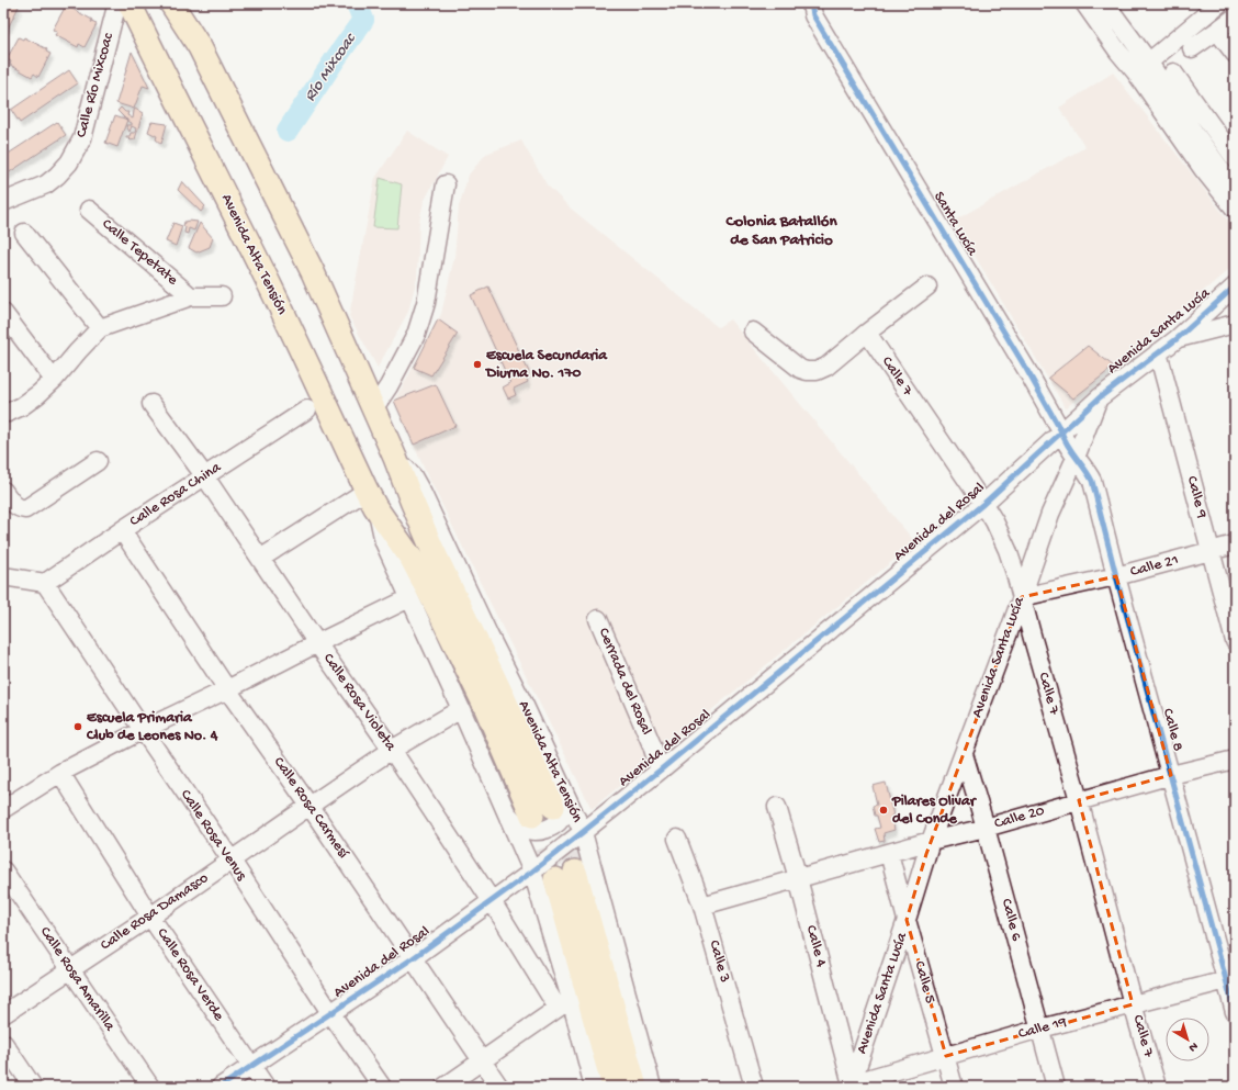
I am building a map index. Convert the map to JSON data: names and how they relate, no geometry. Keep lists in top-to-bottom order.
{
  "streets": {
    "main road": ["Avenida Alta Tensión"],
    "street": [
      "Calle Río Mixcoac",
      "Santa Lucía",
      "Calle Tepetate",
      "Avenida Santa Lucía",
      "Calle 7",
      "Calle Rosa China",
      "Calle 9",
      "Avenida del Rosal",
      "Calle 21",
      "Cerrada del Rosal",
      "Calle Rosa Violeta",
      "Calle 8",
      "Calle Rosa Carmesí",
      "Calle 20",
      "Calle Rosa Venus",
      "Calle Rosa Damasco",
      "Calle 6",
      "Calle 4",
      "Calle 3",
      "Calle Rosa Verde",
      "Calle Rosa Amarilla",
      "Calle 5",
      "Calle 19"
    ]
  },
  "crossings": [
    ["Calle Río Mixcoac", "Avenida Alta Tensión"],
    ["Santa Lucía", "Avenida Santa Lucía"],
    ["Santa Lucía", "Avenida del Rosal"],
    ["Santa Lucía", "Calle 8"],
    ["Avenida Alta Tensión", "Calle Rosa China"],
    ["Avenida Alta Tensión", "Avenida del Rosal"],
    ["Avenida Alta Tensión", "Calle Rosa Violeta"],
    ["Avenida Alta Tensión", "Calle Rosa Damasco"],
    ["Avenida Santa Lucía", "Calle 7"],
    ["Avenida Santa Lucía", "Calle 9"],
    ["Avenida Santa Lucía", "Avenida del Rosal"],
    ["Avenida Santa Lucía", "Calle 21"],
    ["Avenida Santa Lucía", "Calle 8"],
    ["Avenida Santa Lucía", "Calle 20"],
    ["Avenida Santa Lucía", "Calle 6"],
    ["Avenida Santa Lucía", "Calle 4"],
    ["Avenida Santa Lucía", "Calle 5"],
    ["Avenida Santa Lucía", "Calle 19"],
    ["Calle 7", "Avenida del Rosal"],
    ["Calle 7", "Calle 21"],
    ["Calle 7", "Calle 20"],
    ["Calle 7", "Calle 19"],
    ["Calle Rosa China", "Calle Rosa Violeta"],
    ["Calle Rosa China", "Calle Rosa Carmesí"],
    ["Calle Rosa China", "Calle Rosa Venus"],
    ["Calle 9", "Calle 21"],
    ["Avenida del Rosal", "Cerrada del Rosal"],
    ["Avenida del Rosal", "Calle Rosa Violeta"],
    ["Avenida del Rosal", "Calle Rosa Carmesí"],
    ["Avenida del Rosal", "Calle Rosa Venus"],
    ["Avenida del Rosal", "Calle Rosa Verde"],
    ["Calle 21", "Calle 8"],
    ["Calle Rosa Violeta", "Calle Rosa Damasco"],
    ["Calle 8", "Calle 20"],
    ["Calle 8", "Calle 19"],
    ["Calle Rosa Carmesí", "Calle Rosa Damasco"],
    ["Calle 20", "Calle 6"],
    ["Calle 20", "Calle 4"],
    ["Calle 20", "Calle 3"],
    ["Calle 20", "Calle 5"],
    ["Calle Rosa Venus", "Calle Rosa Damasco"],
    ["Calle Rosa Damasco", "Calle Rosa Verde"],
    ["Calle Rosa Damasco", "Calle Rosa Amarilla"],
    ["Calle 6", "Calle 19"],
    ["Calle 4", "Calle 19"],
    ["Calle 5", "Calle 19"]
  ],
  "districts": ["Colonia Batallón de San Patricio"],
  "water": ["Río Mixcoac"],
  "places": ["Escuela Secundaria Diurna No. 170", "Escuela Primaria Club de Leones No. 4", "Pilares Olivar del Conde"],
  "north": "bottom right"
}
